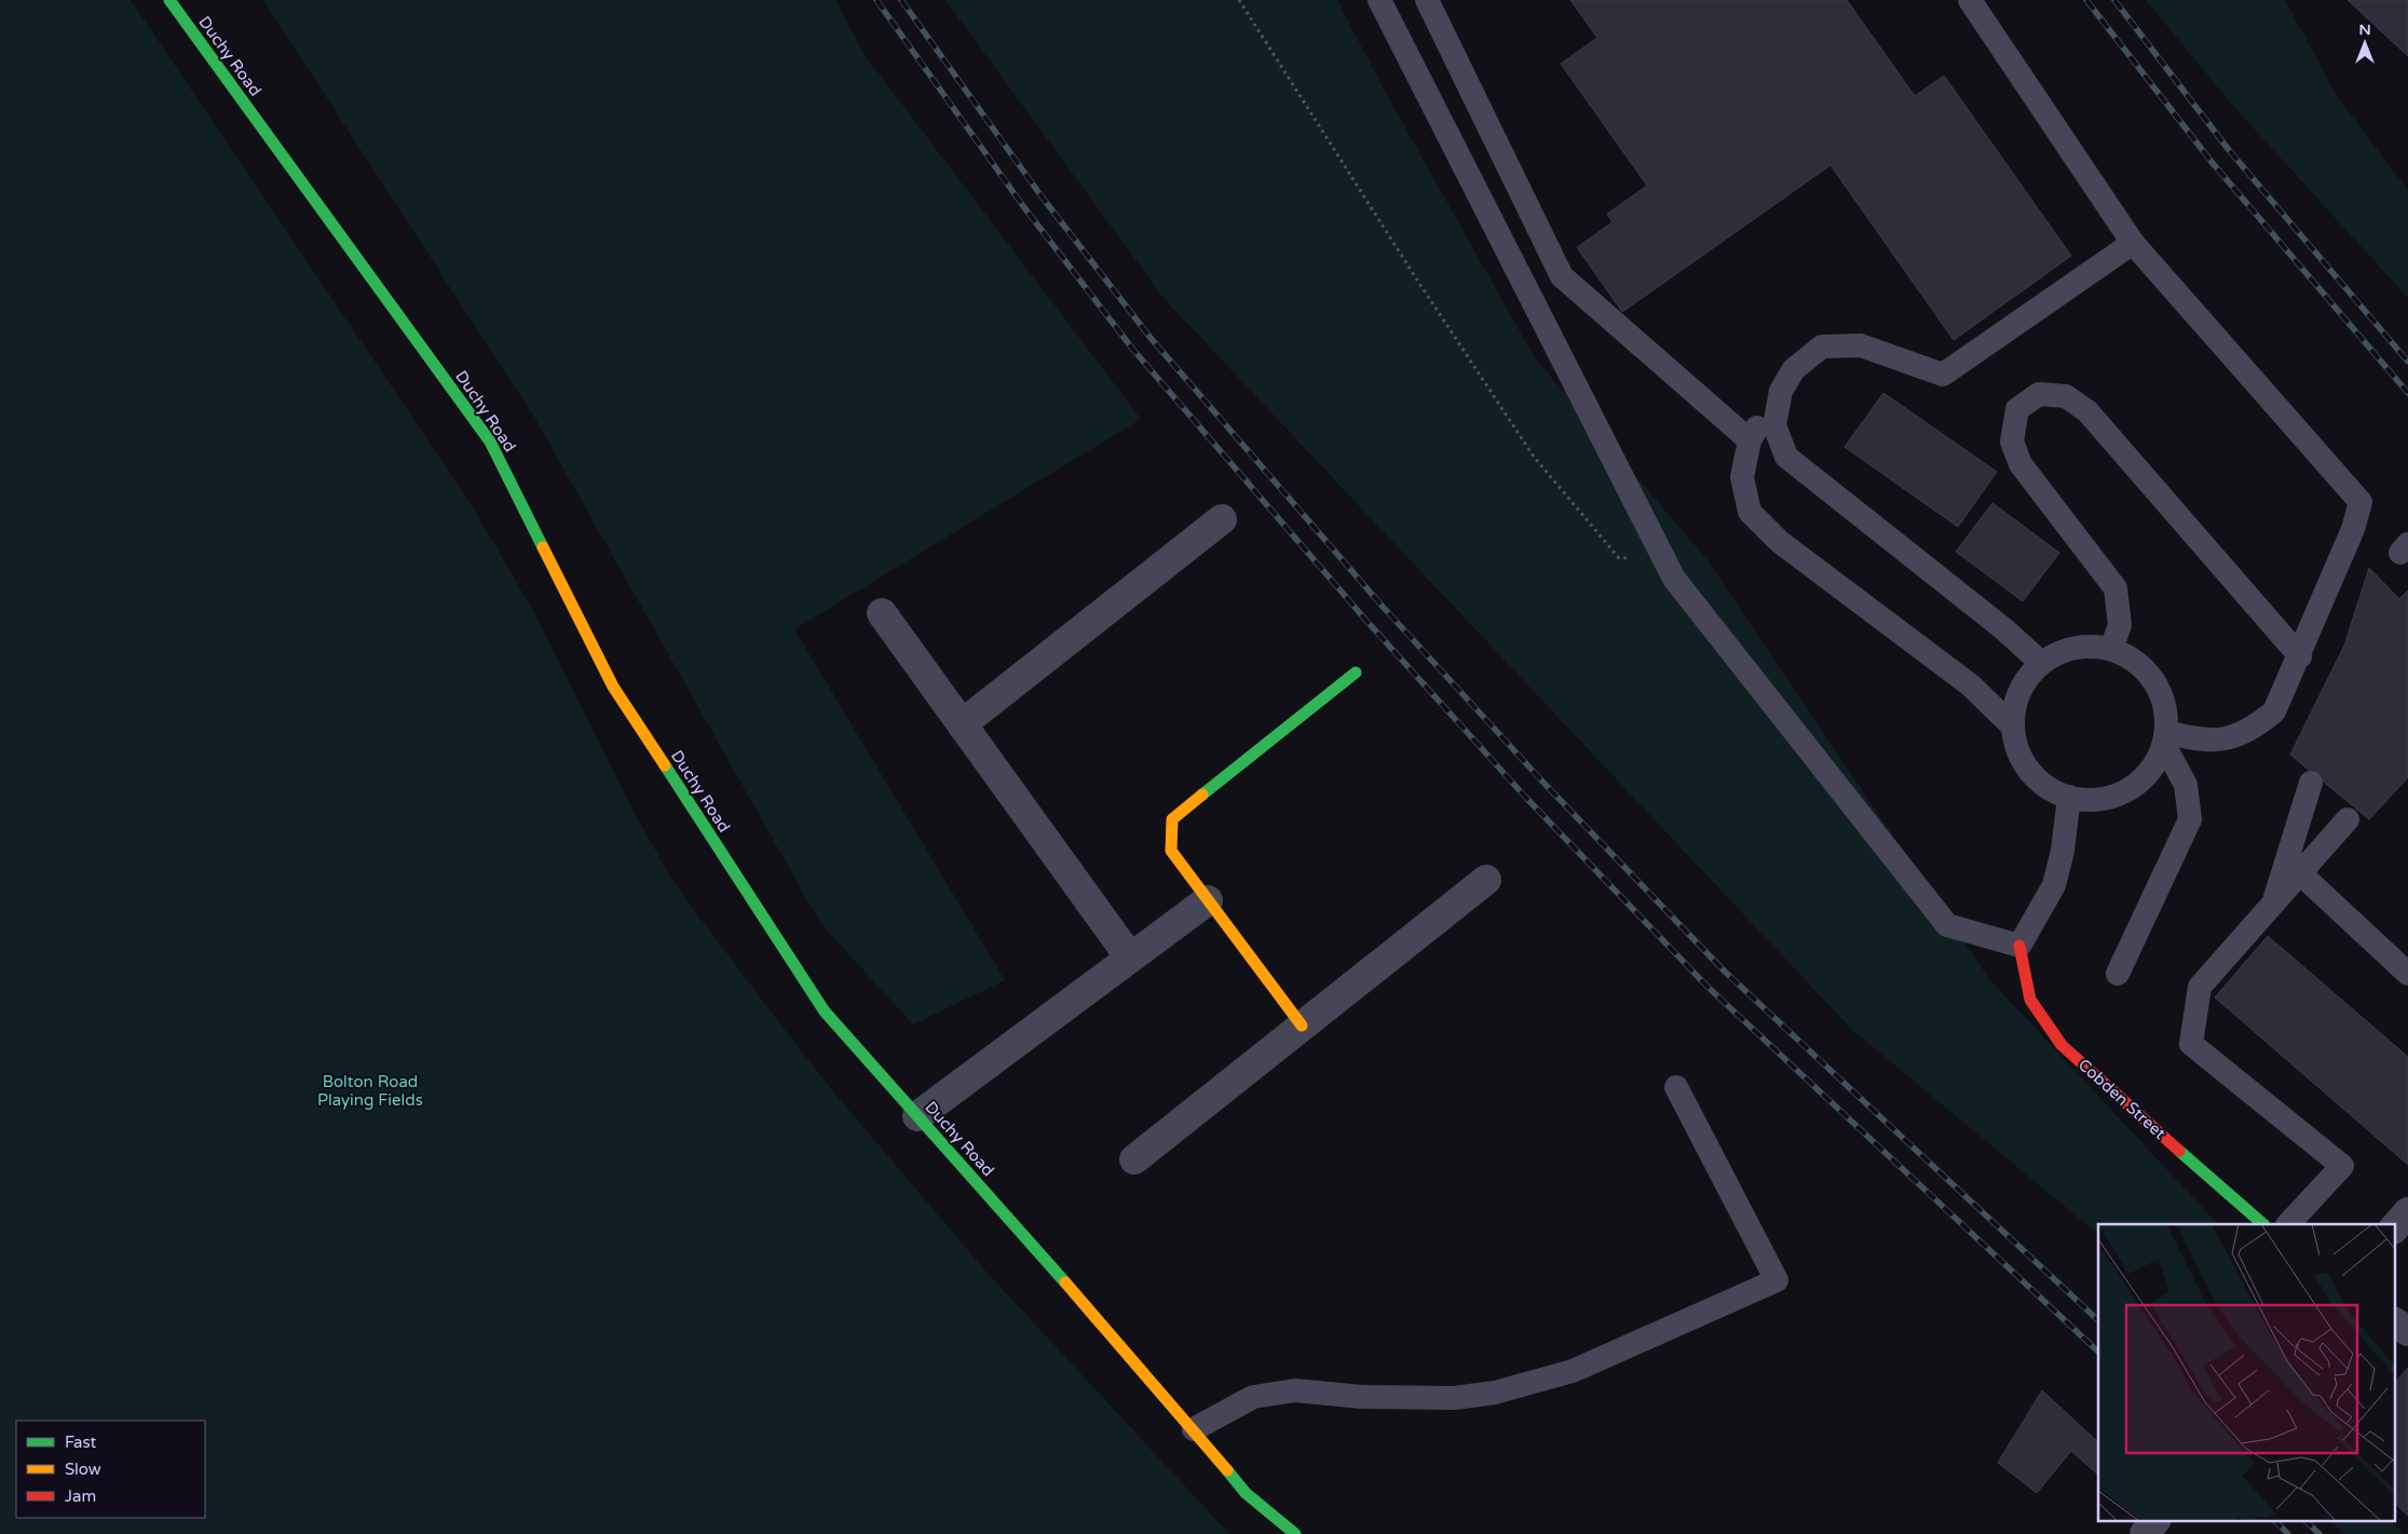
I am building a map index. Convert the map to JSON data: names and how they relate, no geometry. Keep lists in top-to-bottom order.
{
  "streets": {
    "street": ["Duchy Road", "Cobden Street"]
  },
  "parks": ["Bolton Road Playing Fields"],
  "legend": ["Fast", "Slow", "Jam"],
  "north": "top"
}
